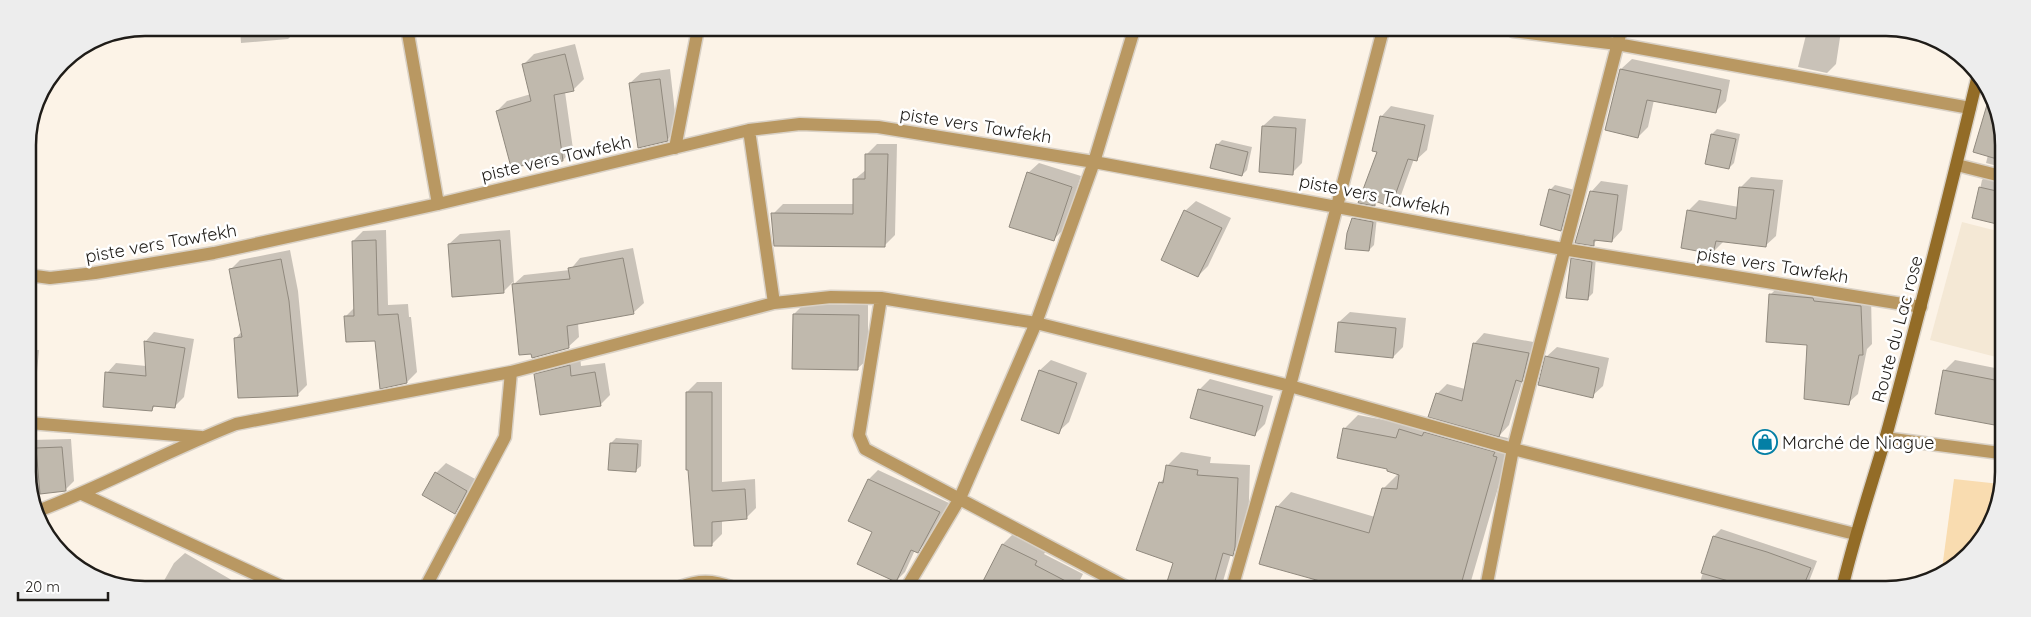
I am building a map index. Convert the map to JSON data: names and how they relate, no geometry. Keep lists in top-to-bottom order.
{
  "streets": {
    "main road": ["Route du Lac rose"],
    "street": ["piste vers Tawfekh"]
  },
  "crossings": [
    ["piste vers Tawfekh", "Route du Lac rose"]
  ],
  "places": {
    "shop": ["Marché de Niague"]
  },
  "scale_bar": "20 m"
}
